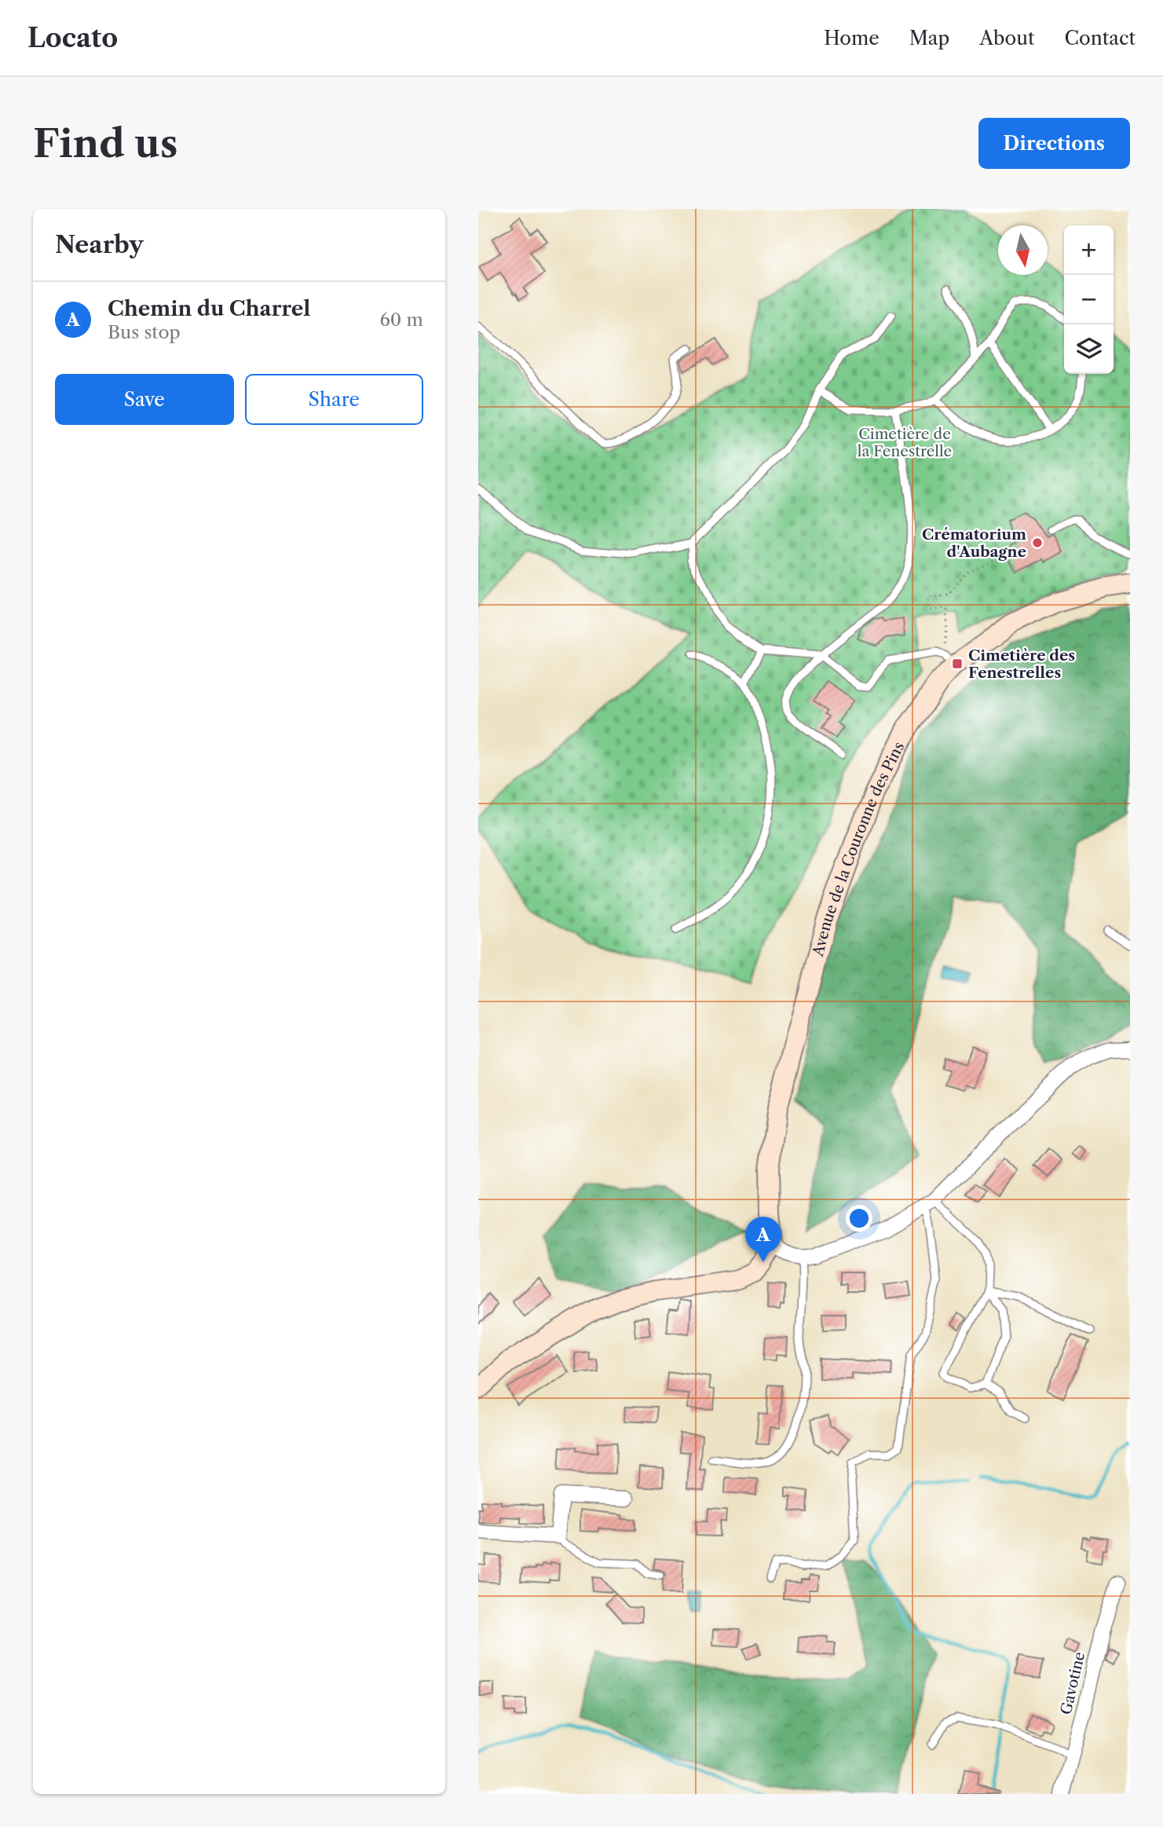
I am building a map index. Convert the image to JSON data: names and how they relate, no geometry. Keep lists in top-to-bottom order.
{
  "streets": {
    "street": ["Avenue de la Couronne des Pins", "Gavotine"]
  },
  "parks": ["Cimetière de la Fenestrelle"],
  "places": {
    "other": ["Crématorium d'Aubagne"],
    "transit": ["Cimetière des Fenestrelles"]
  },
  "north": "bottom",
  "page": {
    "header": "Locato",
    "nav": [
      "Home",
      "Map",
      "About",
      "Contact"
    ],
    "buttons": [
      "Directions",
      ["Save", "Share"]
    ],
    "title": "Find us",
    "heading": "Nearby",
    "map_buttons": ["+", "−"],
    "list": [
      {
        "mark": "A",
        "name": "Chemin du Charrel",
        "note": "Bus stop",
        "value": "60 m"
      }
    ],
    "pins": "A"
  }
}
